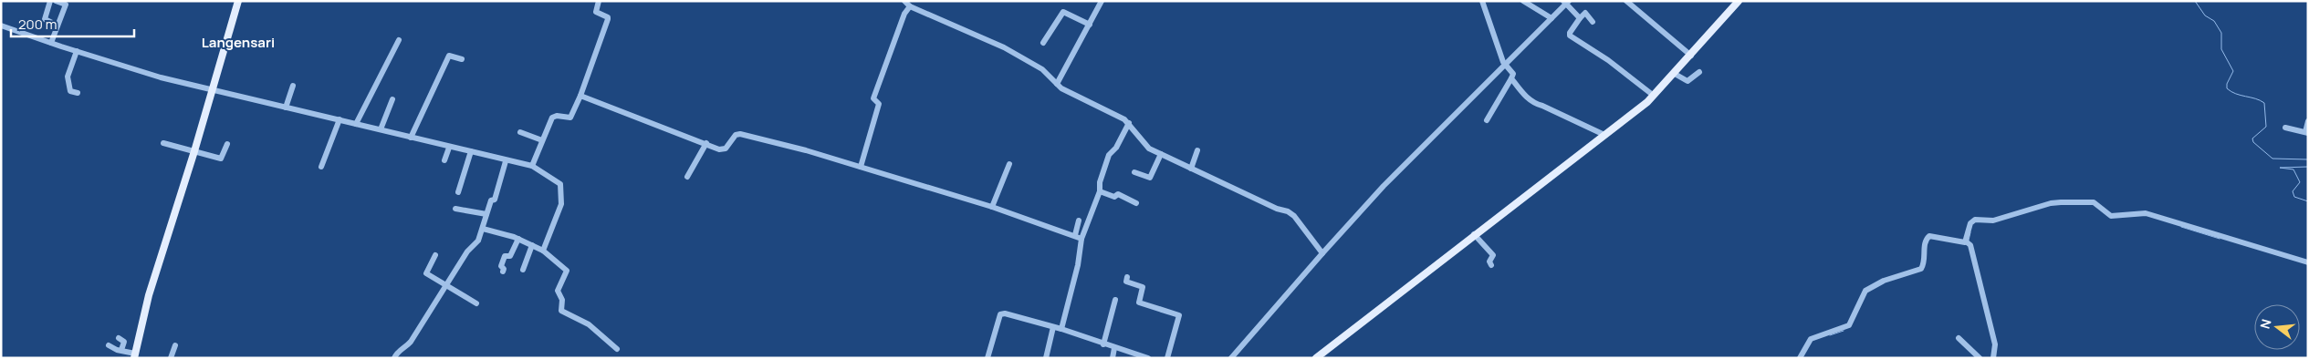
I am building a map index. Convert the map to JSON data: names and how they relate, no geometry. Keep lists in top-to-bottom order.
{
  "districts": ["Langensari"],
  "scale_bar": "200 m",
  "north": "left"
}
